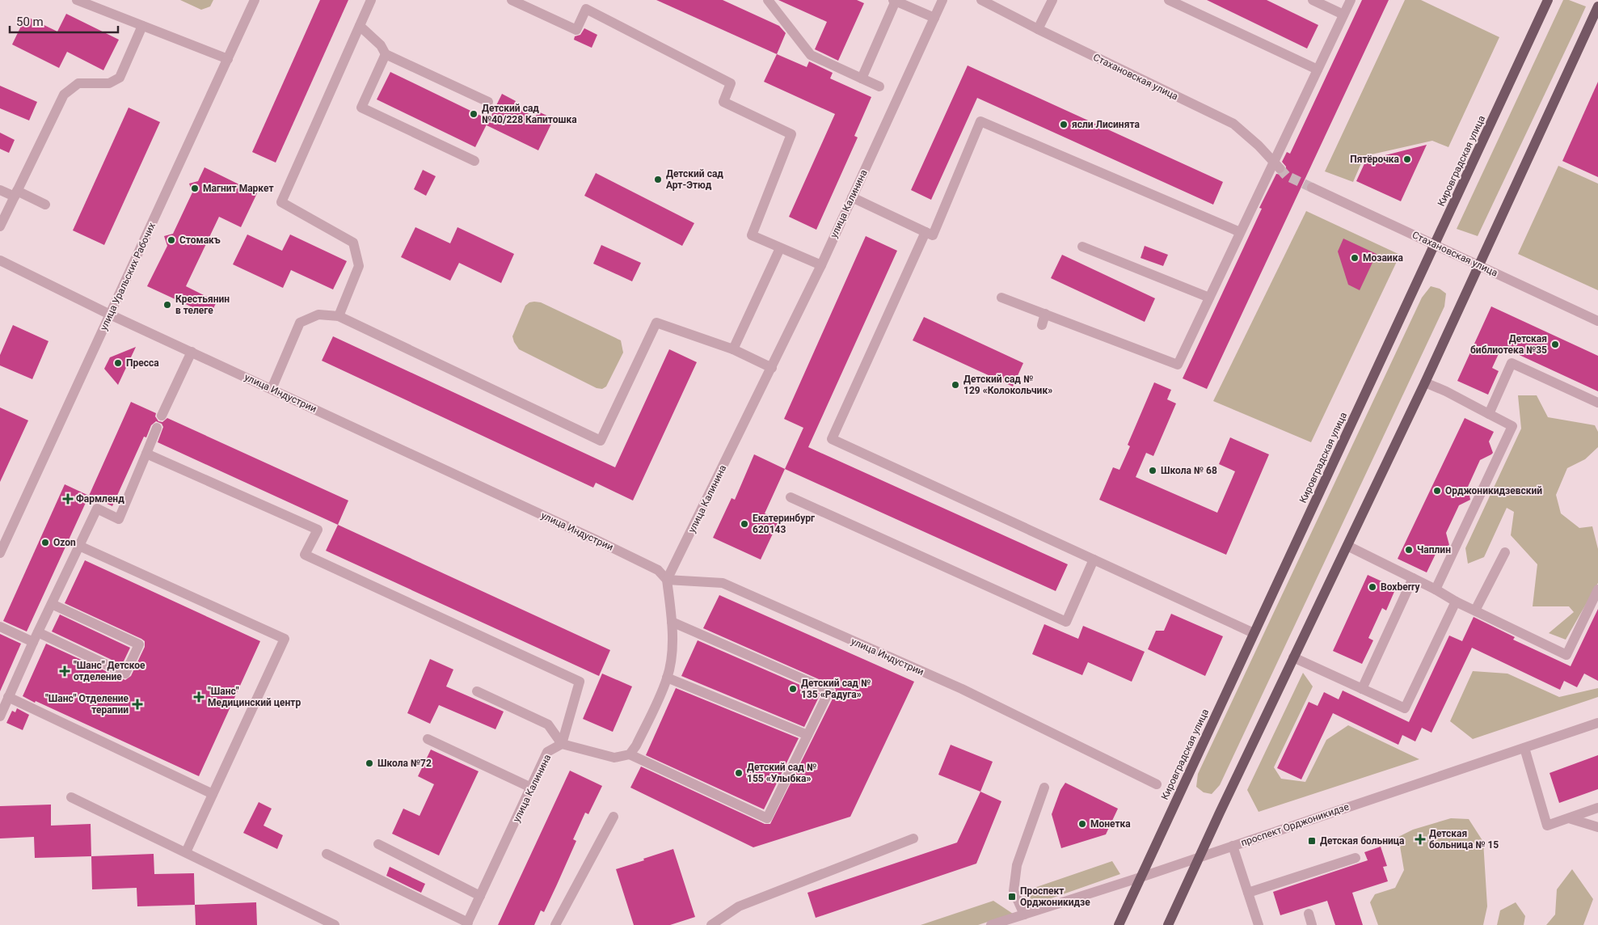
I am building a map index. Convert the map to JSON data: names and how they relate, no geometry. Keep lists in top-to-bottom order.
{
  "streets": {
    "main road": ["Кировградская улица"],
    "street": [
      "Стахановская улица",
      "улица Калинина",
      "улица Уральских Рабочих",
      "улица Индустрии",
      "проспект Орджоникидзе"
    ]
  },
  "crossings": [
    ["Стахановская улица", "Кировградская улица"],
    ["Кировградская улица", "проспект Орджоникидзе"],
    ["улица Калинина", "улица Индустрии"],
    ["улица Уральских Рабочих", "улица Индустрии"]
  ],
  "places": {
    "other": [
      "Детский сад №40/228 Капитошка",
      "ясли Лисинята",
      "Пятёрочка",
      "Детский сад Арт-Этюд",
      "Магнит Маркет",
      "Стомакъ",
      "Мозаика",
      "Крестьянин в телеге",
      "Детская библиотека №35",
      "Пресса",
      "Детский сад № 129 «Колокольчик»",
      "Школа № 68",
      "Орджоникидзевский",
      "Екатеринбург 620143",
      "Ozon",
      "Чаплин",
      "Boxberry",
      "Детский сад № 135 «Радуга»",
      "Школа №72",
      "Детский сад № 155 «Улыбка»",
      "Монетка"
    ],
    "health": [
      "Фармленд",
      "\"Шанс\" Детское отделение",
      "\"Шанс\" Медицинский центр",
      "\"Шанс\" Отделение терапии",
      "Детская больница № 15"
    ],
    "transit": ["Детская больница", "Проспект Орджоникидзе"]
  },
  "scale_bar": "50 m"
}
